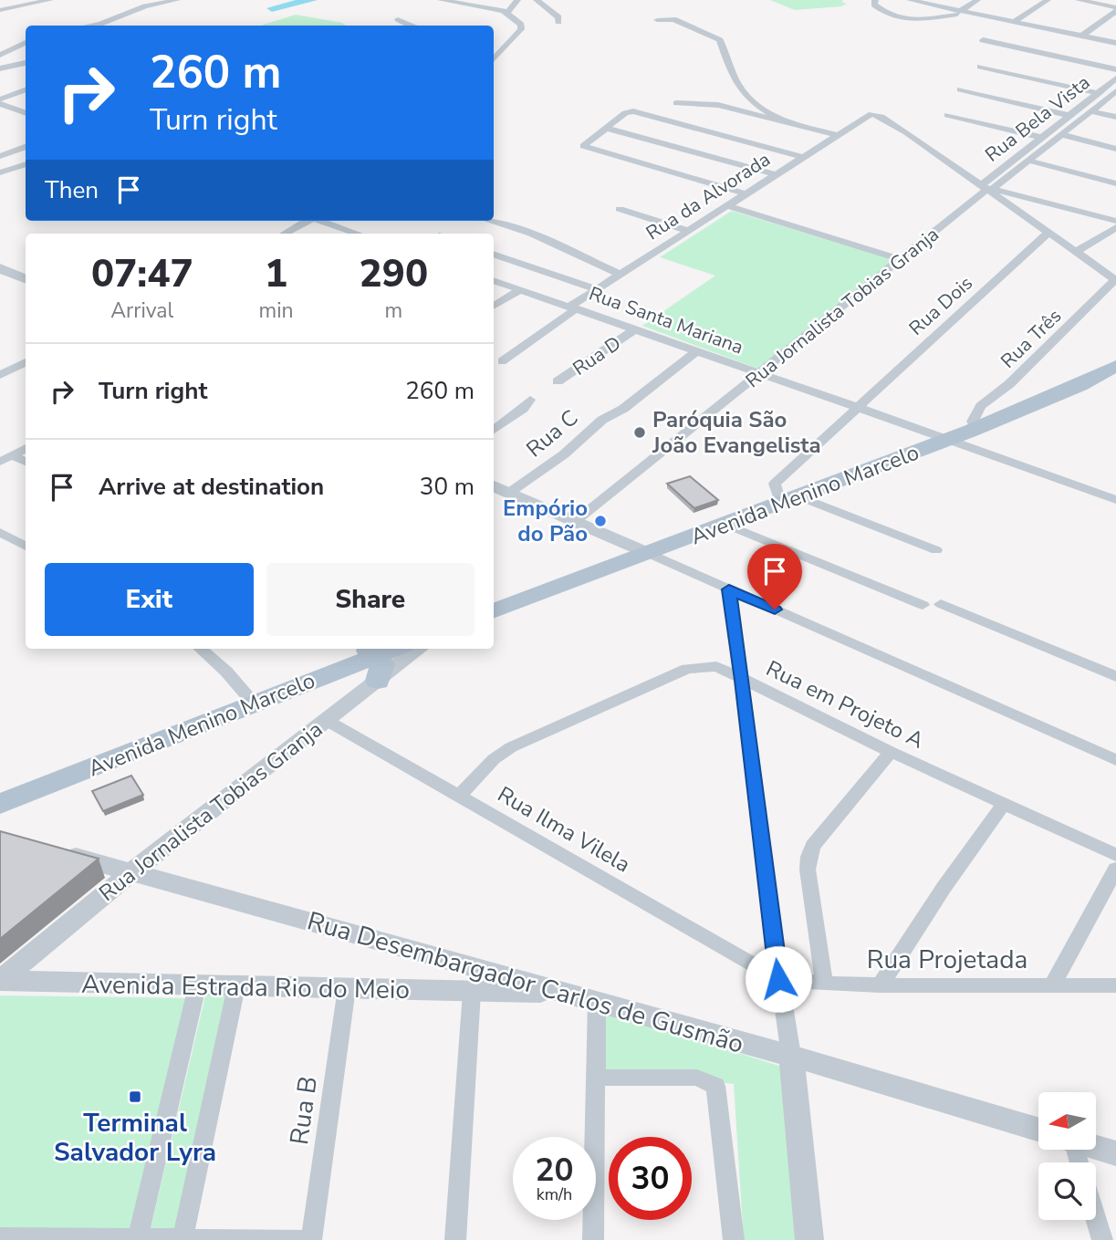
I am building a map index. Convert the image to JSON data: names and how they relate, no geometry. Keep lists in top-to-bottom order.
{
  "streets": {
    "main road": ["Avenida Menino Marcelo"],
    "street": [
      "Rua Bela Vista",
      "Rua da Alvorada",
      "Rua Dois",
      "Rua Jornalista Tobias Granja",
      "Rua Santa Mariana",
      "Rua Três",
      "Rua D",
      "Rua C",
      "Rua em Projeto A",
      "Rua Ilma Vilela",
      "Rua Projetada",
      "Rua Desembargador Carlos de Gusmão",
      "Avenida Estrada Rio do Meio",
      "Rua B"
    ]
  },
  "crossings": [
    ["Rua Bela Vista", "Rua da Alvorada"],
    ["Rua Bela Vista", "Rua Jornalista Tobias Granja"],
    ["Rua da Alvorada", "Rua Jornalista Tobias Granja"],
    ["Rua da Alvorada", "Rua Santa Mariana"],
    ["Rua Dois", "Rua Santa Mariana"],
    ["Rua Dois", "Avenida Menino Marcelo"],
    ["Rua Jornalista Tobias Granja", "Rua Santa Mariana"],
    ["Rua Jornalista Tobias Granja", "Avenida Menino Marcelo"],
    ["Rua Jornalista Tobias Granja", "Rua Ilma Vilela"],
    ["Rua Jornalista Tobias Granja", "Rua Desembargador Carlos de Gusmão"],
    ["Rua Jornalista Tobias Granja", "Avenida Estrada Rio do Meio"],
    ["Rua Santa Mariana", "Rua D"],
    ["Rua Santa Mariana", "Rua C"],
    ["Rua Santa Mariana", "Avenida Menino Marcelo"],
    ["Rua Três", "Avenida Menino Marcelo"],
    ["Rua em Projeto A", "Rua Ilma Vilela"],
    ["Rua Ilma Vilela", "Rua Projetada"],
    ["Rua Desembargador Carlos de Gusmão", "Avenida Estrada Rio do Meio"],
    ["Avenida Estrada Rio do Meio", "Rua B"]
  ],
  "places": {
    "other": ["Paróquia São João Evangelista", "Empório do Pão"],
    "transit": ["Terminal Salvador Lyra"]
  },
  "north": "left",
  "page": {
    "turn": ["260 m", "Turn right"],
    "then": "Then",
    "eta": [
      "07:47",
      "Arrival",
      "1",
      "min",
      "290",
      "m"
    ],
    "list": [
      {
        "name": "Turn right",
        "value": "260 m"
      },
      {
        "name": "Arrive at destination",
        "value": "30 m"
      }
    ],
    "buttons": ["Exit", "Share"],
    "speed": "20 km/h",
    "limit": "30"
  }
}
